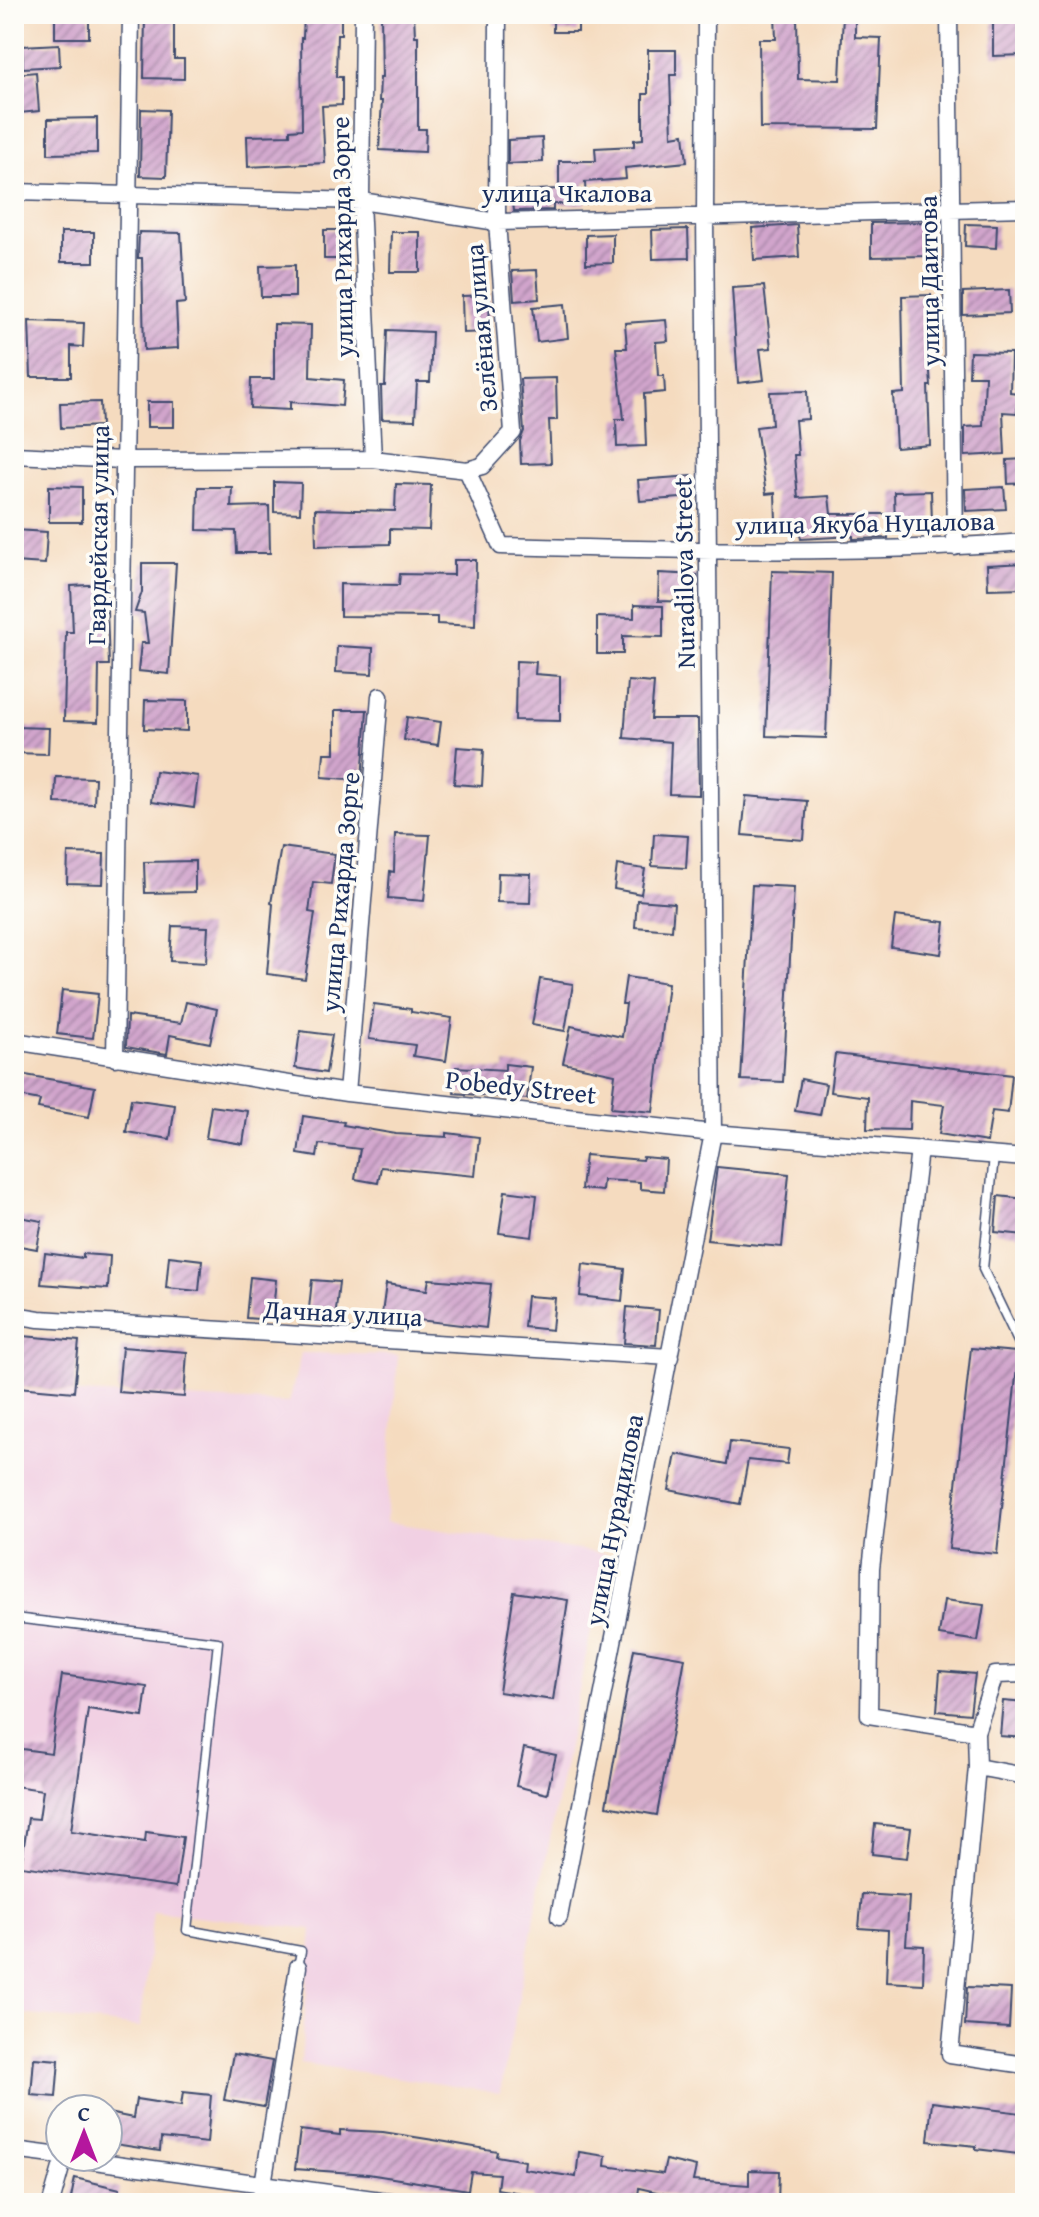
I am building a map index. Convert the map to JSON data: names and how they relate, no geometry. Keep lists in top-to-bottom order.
{
  "streets": {
    "street": [
      "улица Чкалова",
      "улица Рихарда Зорге",
      "улица Даитова",
      "Зелёная улица",
      "улица Якуба Нуцалова",
      "Гвардейская улица",
      "Nuradilova Street",
      "Pobedy Street",
      "Дачная улица",
      "улица Нурадилова"
    ]
  },
  "crossings": [
    ["улица Чкалова", "улица Рихарда Зорге"],
    ["улица Чкалова", "улица Даитова"],
    ["улица Чкалова", "Зелёная улица"],
    ["улица Чкалова", "Гвардейская улица"],
    ["улица Чкалова", "Nuradilova Street"],
    ["улица Рихарда Зорге", "Pobedy Street"],
    ["улица Даитова", "улица Якуба Нуцалова"],
    ["Зелёная улица", "улица Якуба Нуцалова"],
    ["улица Якуба Нуцалова", "Nuradilova Street"],
    ["Гвардейская улица", "Pobedy Street"],
    ["Nuradilova Street", "Pobedy Street"],
    ["Nuradilova Street", "улица Нурадилова"],
    ["Pobedy Street", "улица Нурадилова"],
    ["Дачная улица", "улица Нурадилова"]
  ],
  "north": "top"
}
